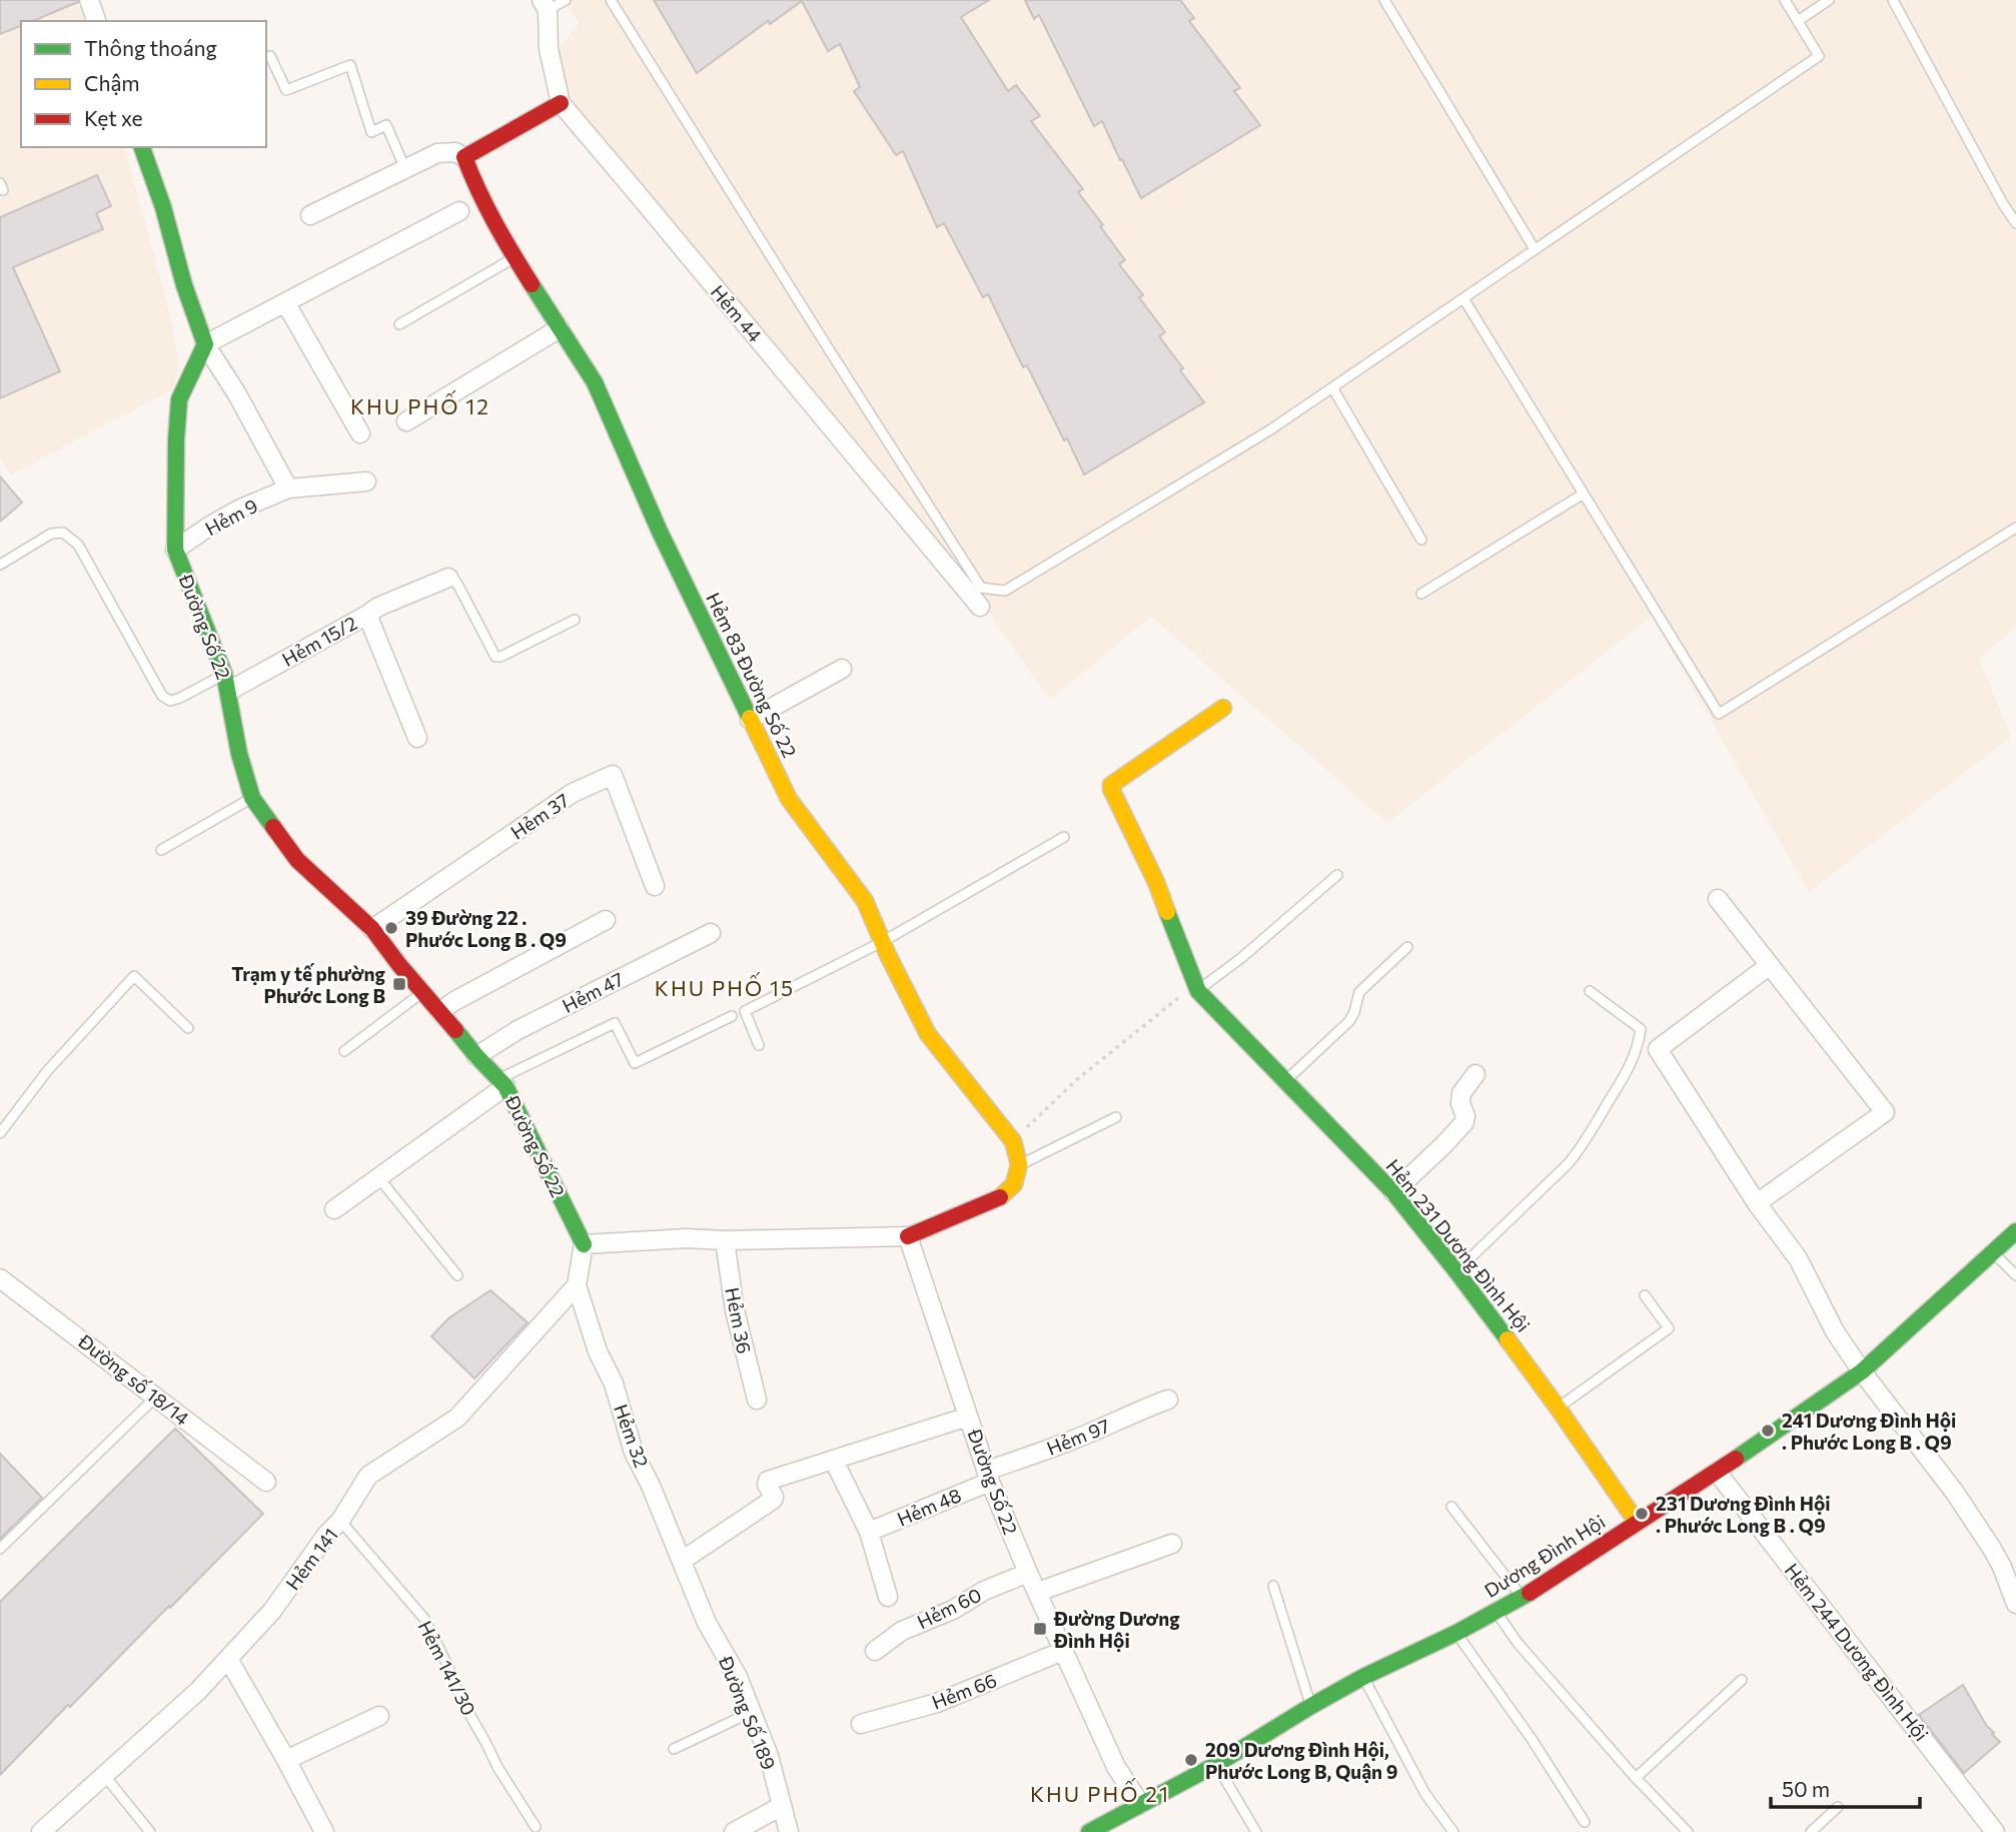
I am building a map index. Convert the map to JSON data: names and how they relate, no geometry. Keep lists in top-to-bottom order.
{
  "streets": {
    "street": [
      "Hẻm 44",
      "Hẻm 9",
      "Đường Số 22",
      "Hẻm 15/2",
      "Hẻm 83 Đường Số 22",
      "Hẻm 37",
      "Hẻm 47",
      "Hẻm 231 Dương Đình Hội",
      "Hẻm 36",
      "Đường số 18/14",
      "Hẻm 32",
      "Hẻm 97",
      "Hẻm 48",
      "Dương Đình Hội",
      "Hẻm 141",
      "Hẻm 60",
      "Hẻm 244 Dương Đình Hội",
      "Hẻm 66",
      "Đường Số 189"
    ],
    "lane": ["Hẻm 141/30"]
  },
  "crossings": [
    ["Hẻm 9", "Đường Số 22"],
    ["Đường Số 22", "Hẻm 15/2"],
    ["Đường Số 22", "Hẻm 37"],
    ["Đường Số 22", "Hẻm 47"],
    ["Đường Số 22", "Hẻm 32"],
    ["Đường Số 22", "Hẻm 97"],
    ["Đường Số 22", "Hẻm 48"],
    ["Đường Số 22", "Dương Đình Hội"],
    ["Đường Số 22", "Hẻm 60"],
    ["Đường Số 22", "Hẻm 66"],
    ["Hẻm 231 Dương Đình Hội", "Dương Đình Hội"],
    ["Hẻm 32", "Hẻm 141"],
    ["Hẻm 32", "Đường Số 189"],
    ["Hẻm 97", "Hẻm 48"],
    ["Dương Đình Hội", "Hẻm 244 Dương Đình Hội"],
    ["Hẻm 141", "Hẻm 141/30"]
  ],
  "districts": ["KHU PHỐ 12", "KHU PHỐ 15", "KHU PHỐ 21"],
  "places": {
    "other": [
      "39 Đường 22 . Phước Long B . Q9",
      "241 Dương Đình Hội . Phước Long B . Q9",
      "231 Dương Đình Hội . Phước Long B . Q9",
      "209 Dương Đình Hội, Phước Long B, Quận 9"
    ],
    "transit": ["Trạm y tế phường Phước Long B", "Đường Dương Đình Hội"]
  },
  "legend": ["Thông thoáng", "Chậm", "Kẹt xe"],
  "scale_bar": "50 m"
}
